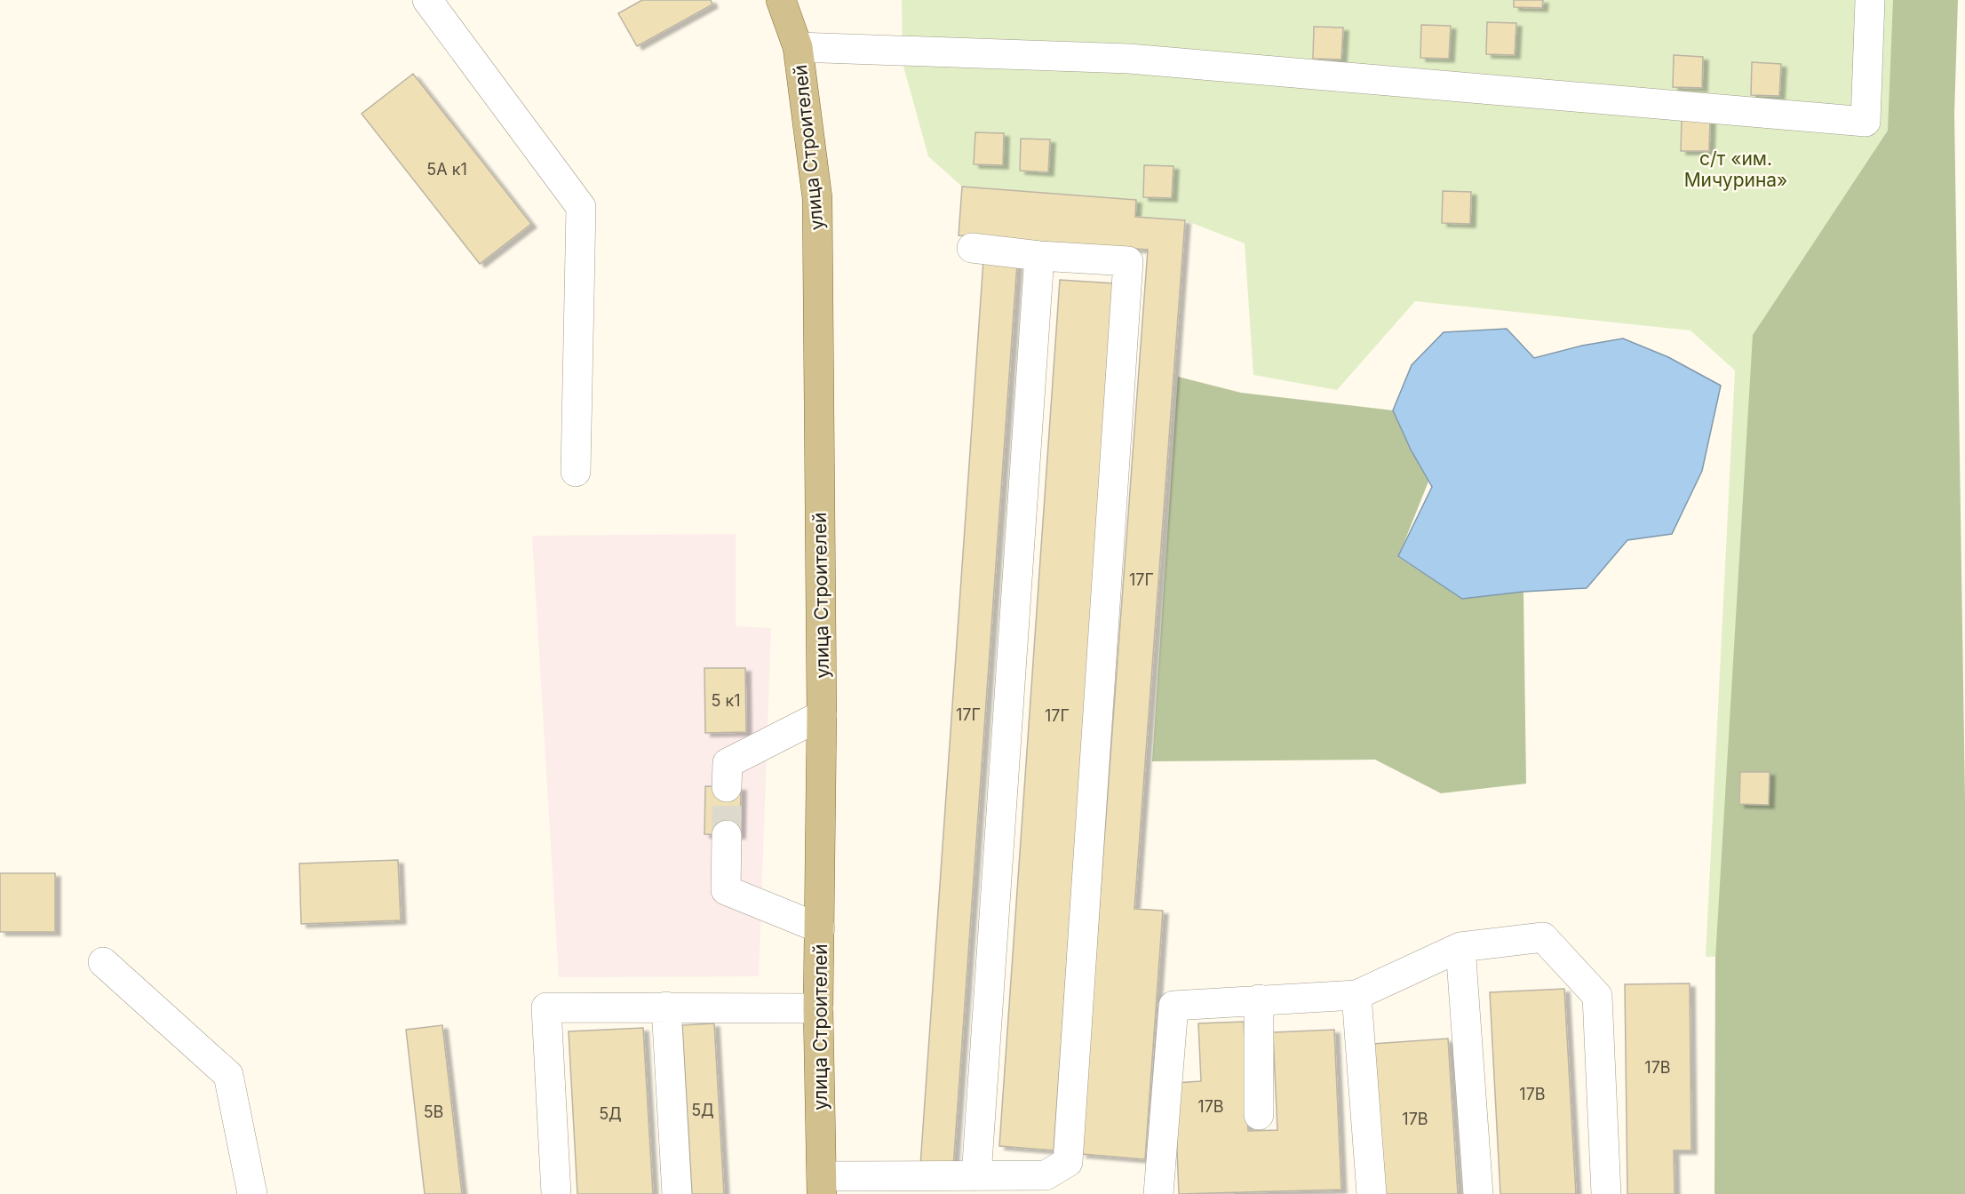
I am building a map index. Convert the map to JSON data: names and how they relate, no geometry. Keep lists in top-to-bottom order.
{
  "streets": {
    "main road": ["улица Строителей"]
  },
  "parks": ["с/т «им. Мичурина»"],
  "house_numbers": [
    "5А к1",
    "17Г",
    "5 к1",
    "17Г",
    "17Г",
    "17В",
    "17В",
    "17В",
    "5Д",
    "5В",
    "5Д",
    "17В"
  ]
}
